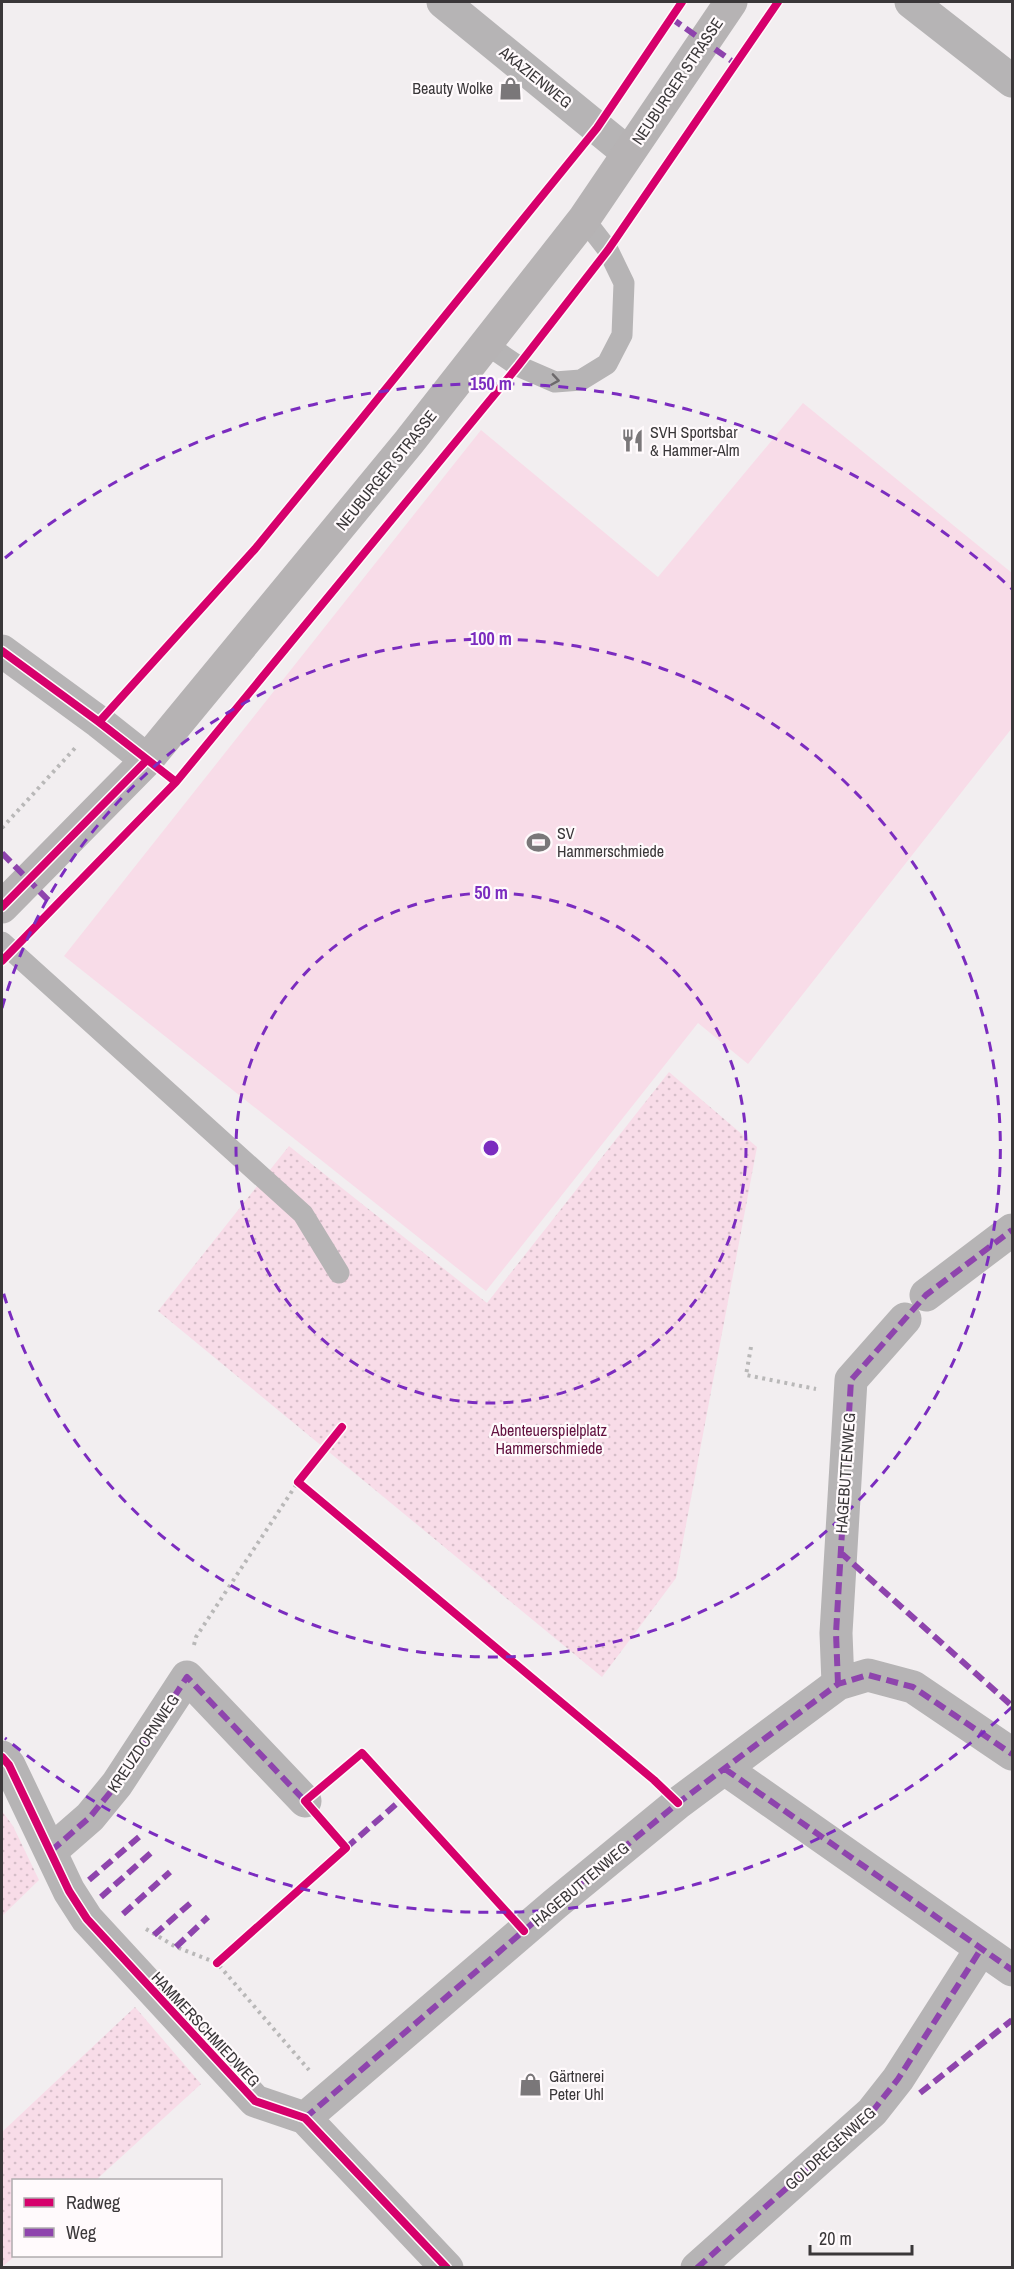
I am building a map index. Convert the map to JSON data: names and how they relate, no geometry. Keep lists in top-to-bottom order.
{
  "streets": {
    "street": [
      "AKAZIENWEG",
      "NEUBURGER STRASSE",
      "HAGEBUTTENWEG",
      "KREUZDORNWEG",
      "HAMMERSCHMIEDWEG",
      "GOLDREGENWEG"
    ]
  },
  "crossings": [
    ["AKAZIENWEG", "NEUBURGER STRASSE"],
    ["HAGEBUTTENWEG", "HAMMERSCHMIEDWEG"],
    ["KREUZDORNWEG", "HAMMERSCHMIEDWEG"]
  ],
  "parks": ["Abenteuerspielplatz Hammerschmiede"],
  "places": {
    "shop": ["Beauty Wolke", "Gärtnerei Peter Uhl"],
    "restaurant": ["SVH Sportsbar & Hammer-Alm"],
    "sports": ["SV Hammerschmiede"]
  },
  "legend": ["Radweg", "Weg"],
  "scale_bar": "20 m",
  "rings": ["150 m", "100 m", "50 m"]
}
